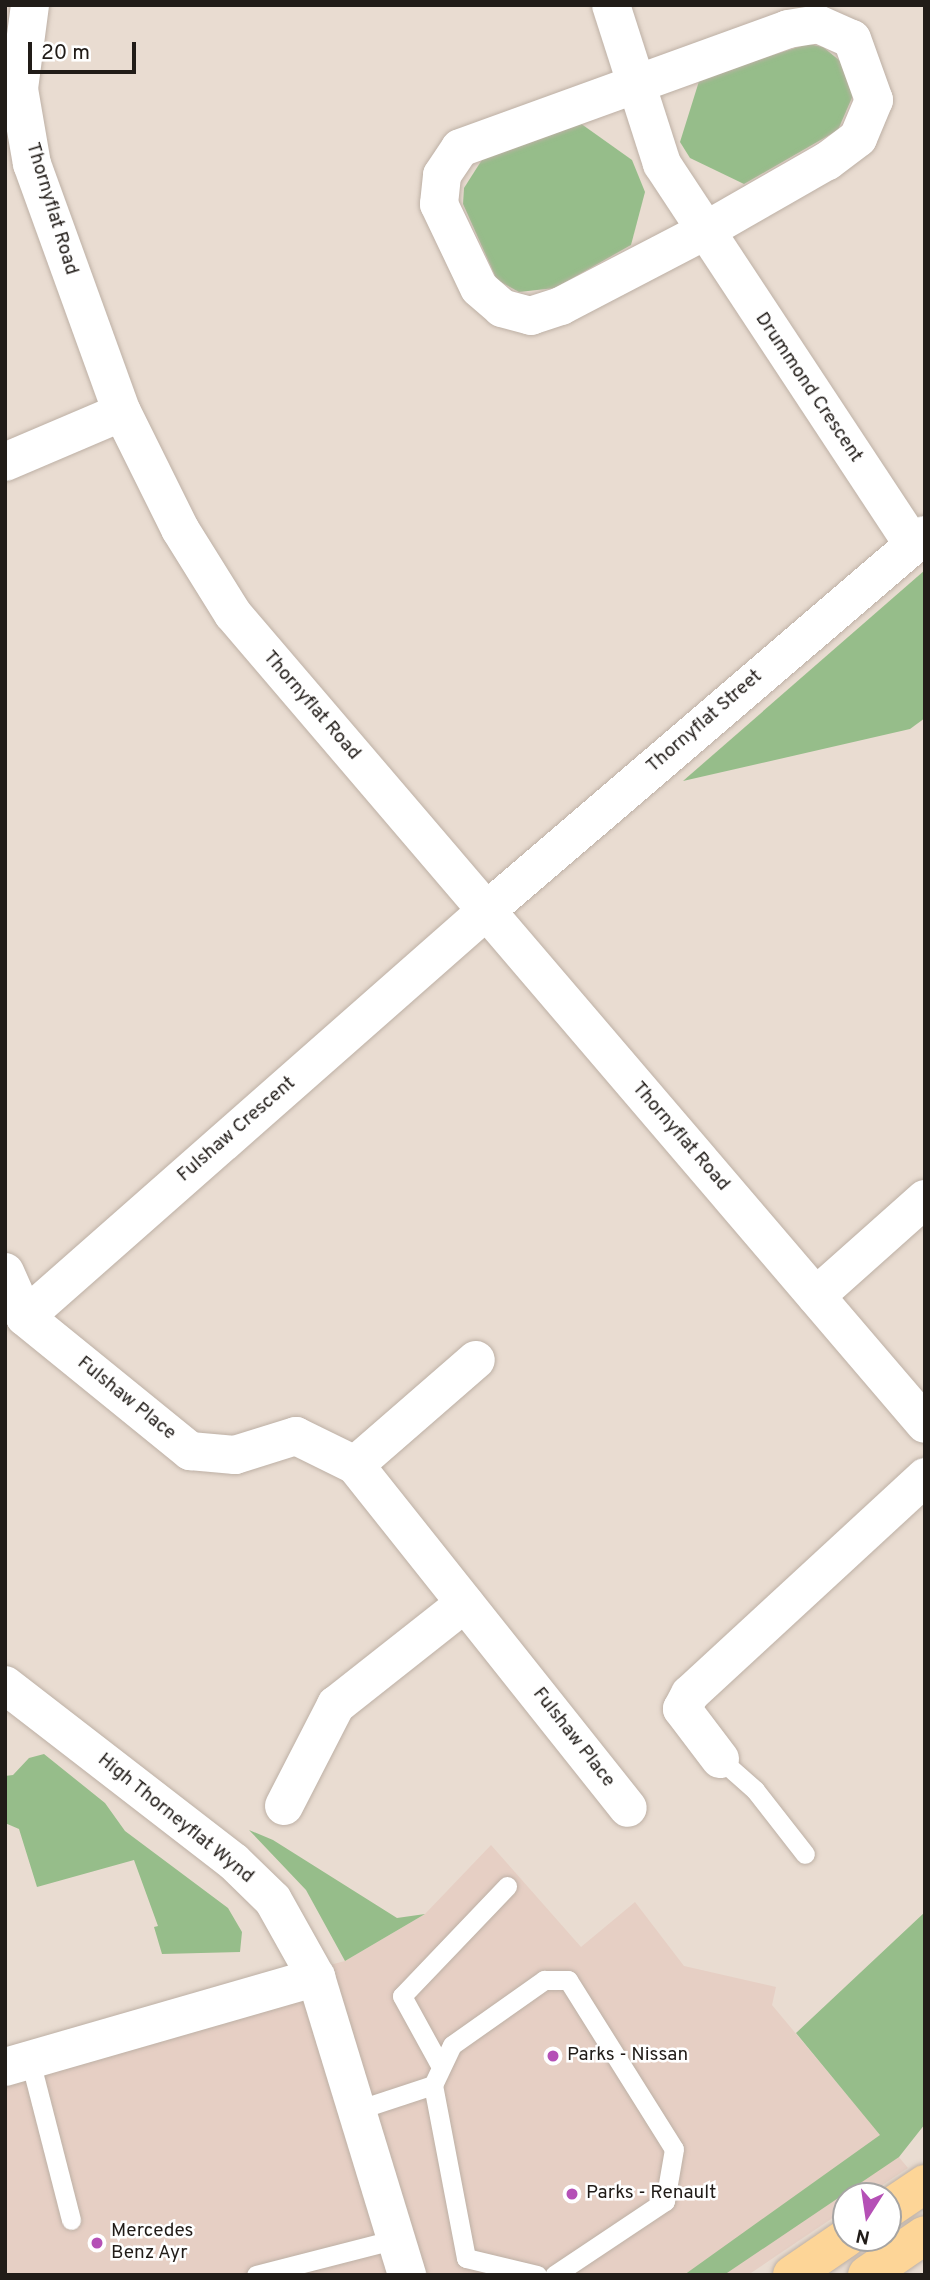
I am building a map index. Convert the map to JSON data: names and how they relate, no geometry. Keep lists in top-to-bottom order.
{
  "streets": {
    "street": [
      "Thornyflat Road",
      "Drummond Crescent",
      "Thornyflat Street",
      "Fulshaw Crescent",
      "Fulshaw Place",
      "High Thorneyflat Wynd"
    ]
  },
  "crossings": [
    ["Thornyflat Road", "Thornyflat Street"],
    ["Thornyflat Road", "Fulshaw Crescent"],
    ["Drummond Crescent", "Thornyflat Street"],
    ["Thornyflat Street", "Fulshaw Crescent"],
    ["Fulshaw Crescent", "Fulshaw Place"]
  ],
  "places": ["Parks - Nissan", "Parks - Renault", "Mercedes Benz Ayr"],
  "scale_bar": "20 m",
  "north": "bottom"
}
